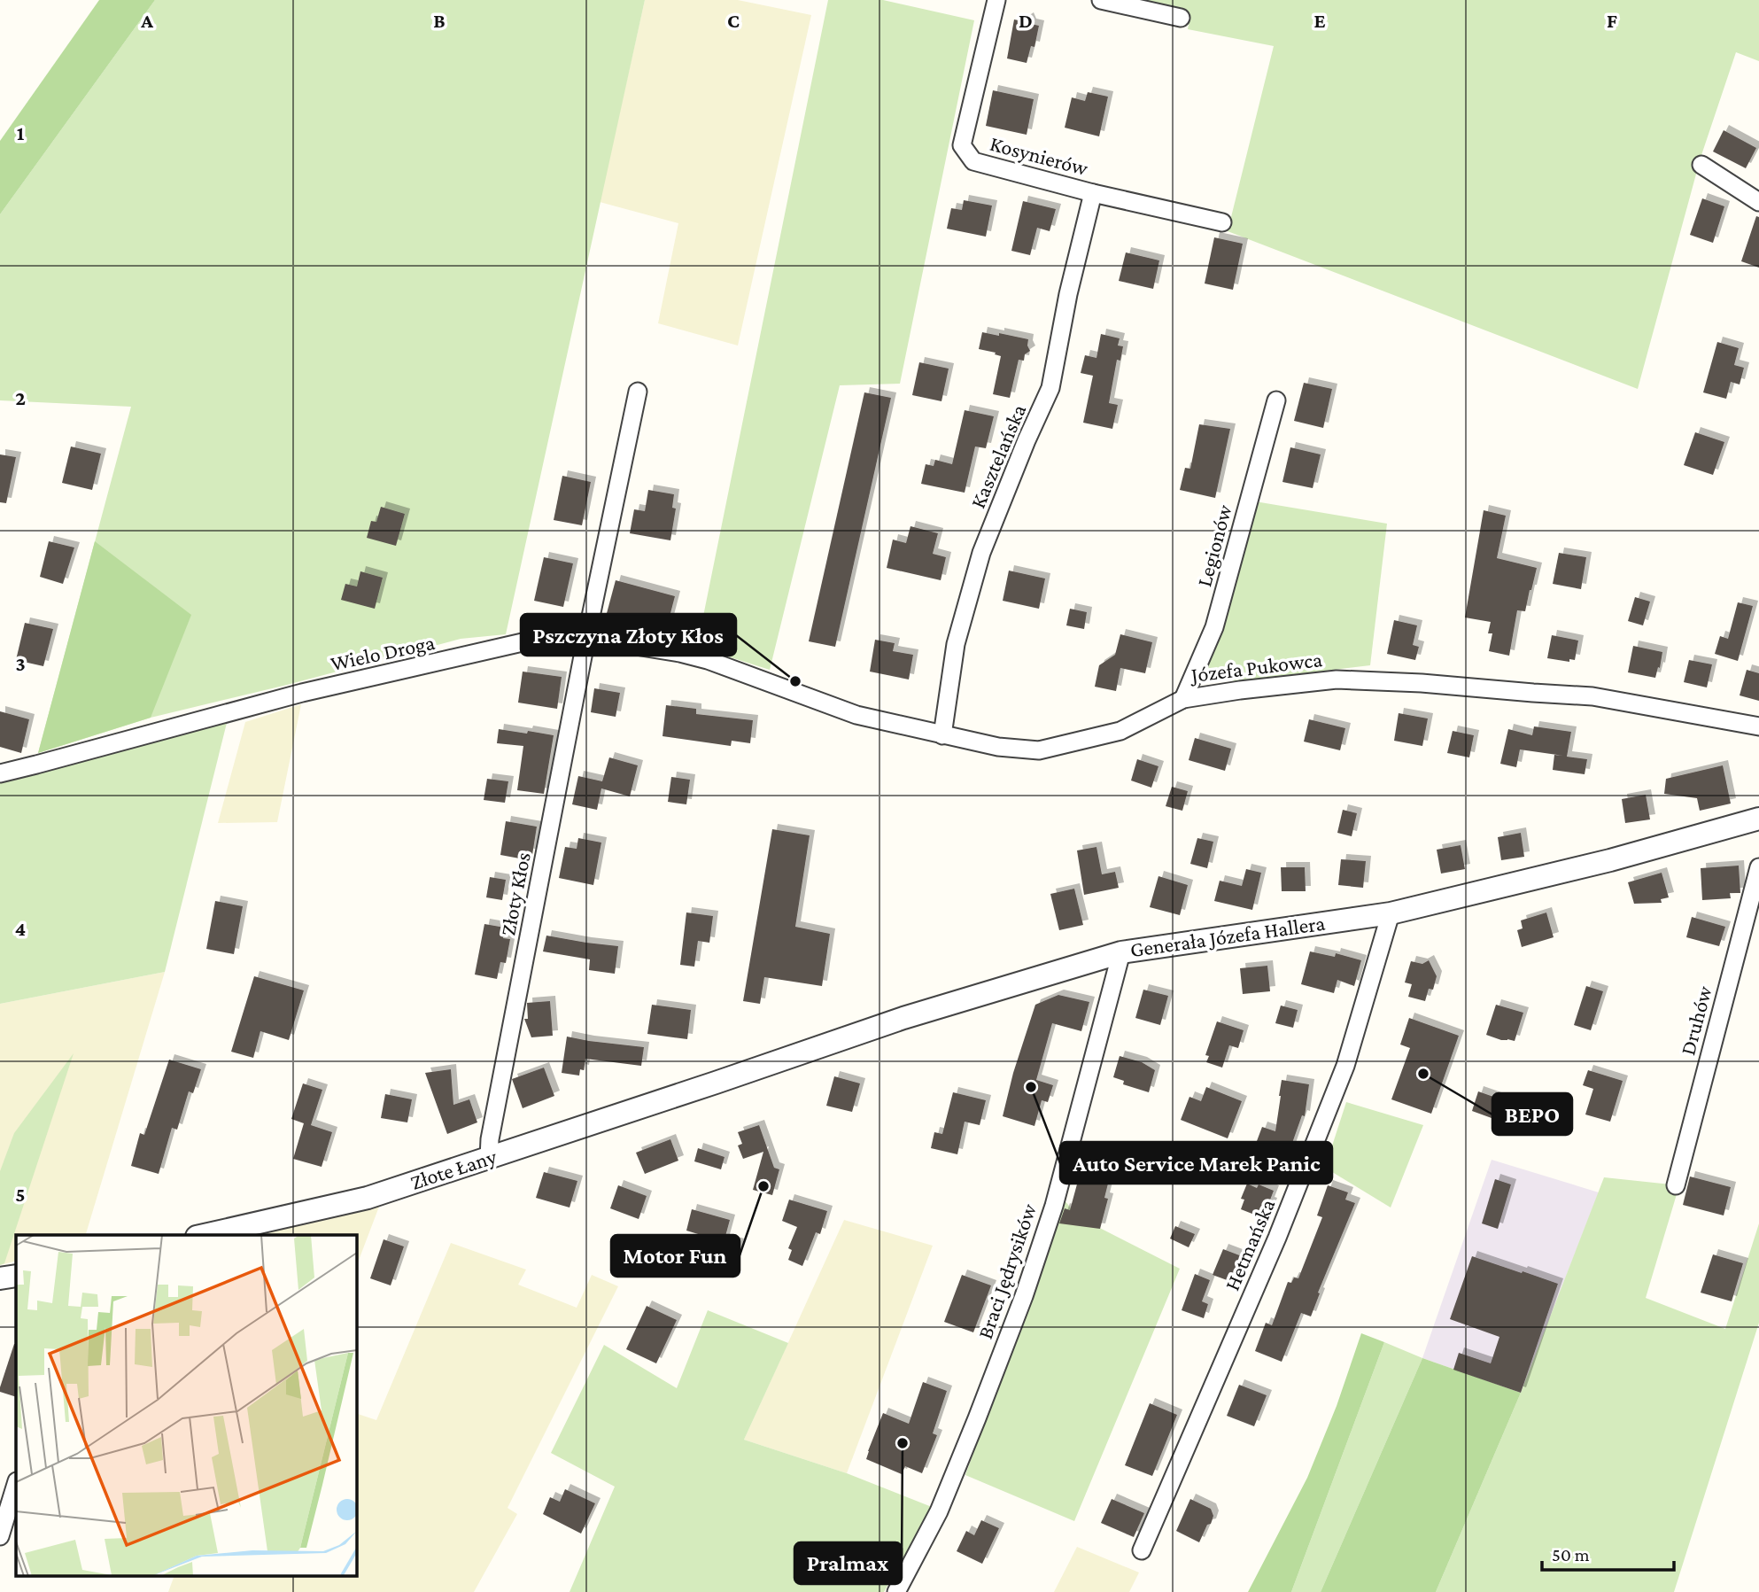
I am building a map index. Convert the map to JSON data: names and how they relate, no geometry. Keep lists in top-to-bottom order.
{
  "streets": {
    "street": [
      "Kosynierów",
      "Kasztelańska",
      "Legionów",
      "Wielo Droga",
      "Józefa Pukowca",
      "Złoty Kłos",
      "Generała Józefa Hallera",
      "Druhów",
      "Złote Łany",
      "Hetmańska",
      "Braci Jędrysików"
    ]
  },
  "crossings": [
    ["Kosynierów", "Kasztelańska"],
    ["Kasztelańska", "Józefa Pukowca"],
    ["Legionów", "Józefa Pukowca"],
    ["Wielo Droga", "Józefa Pukowca"],
    ["Wielo Droga", "Złoty Kłos"],
    ["Złoty Kłos", "Złote Łany"],
    ["Generała Józefa Hallera", "Złote Łany"],
    ["Generała Józefa Hallera", "Hetmańska"],
    ["Generała Józefa Hallera", "Braci Jędrysików"]
  ],
  "places": [
    "Pszczyna Złoty Kłos",
    "BEPO",
    "Auto Service Marek Panic",
    "Motor Fun",
    "Pralmax"
  ],
  "scale_bar": "50 m",
  "grid": {
    "columns": [
      "A",
      "B",
      "C",
      "D",
      "E",
      "F"
    ],
    "rows": [
      "1",
      "2",
      "3",
      "4",
      "5"
    ]
  }
}
